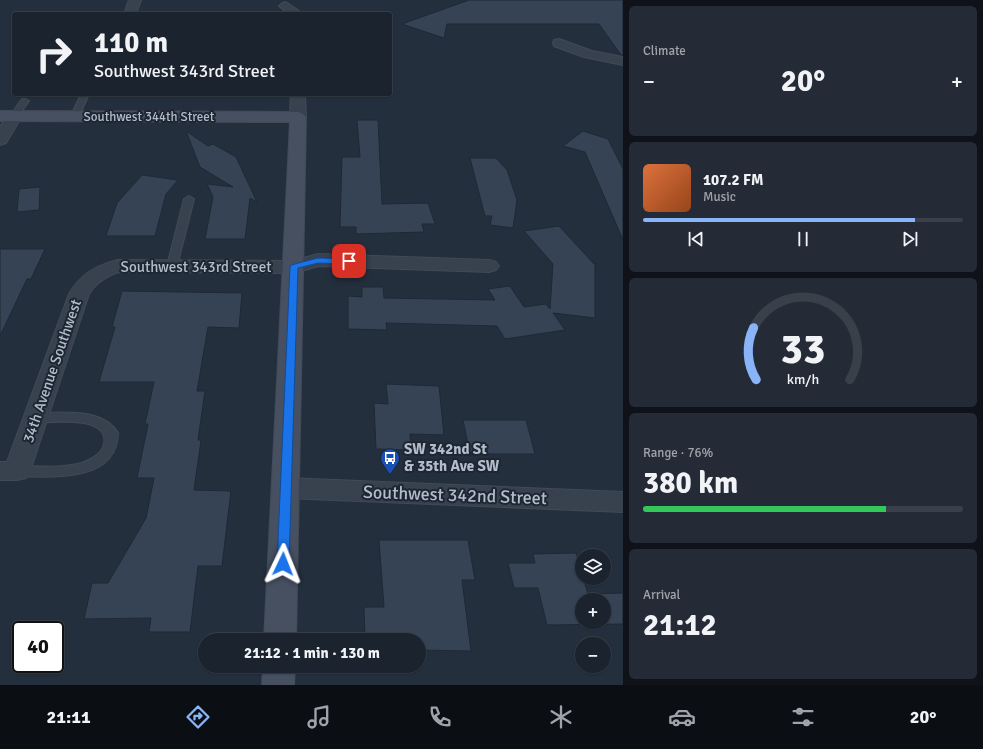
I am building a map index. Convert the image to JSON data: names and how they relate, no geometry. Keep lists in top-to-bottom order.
{
  "streets": {
    "street": [
      "Southwest 344th Street",
      "Southwest 343rd Street",
      "34th Avenue Southwest",
      "Southwest 342nd Street"
    ]
  },
  "crossings": [
    ["Southwest 343rd Street", "34th Avenue Southwest"]
  ],
  "places": {
    "bus stop": ["SW 342nd St & 35th Ave SW"]
  },
  "page": {
    "tile": [
      "Climate",
      ["Range · 76%", "380 km"],
      ["Arrival", "21:12"]
    ],
    "turn": ["110 m", "Southwest 343rd Street"],
    "heat": ["−", "20°", "+"],
    "song": ["107.2 FM", "Music"],
    "map_buttons": ["+", "−"],
    "limit": "40",
    "trip": "21:12 · 1 min · 130 m",
    "tabs": ["21:11", "20°"],
    "gauge": ["33", "km/h"]
  }
}
